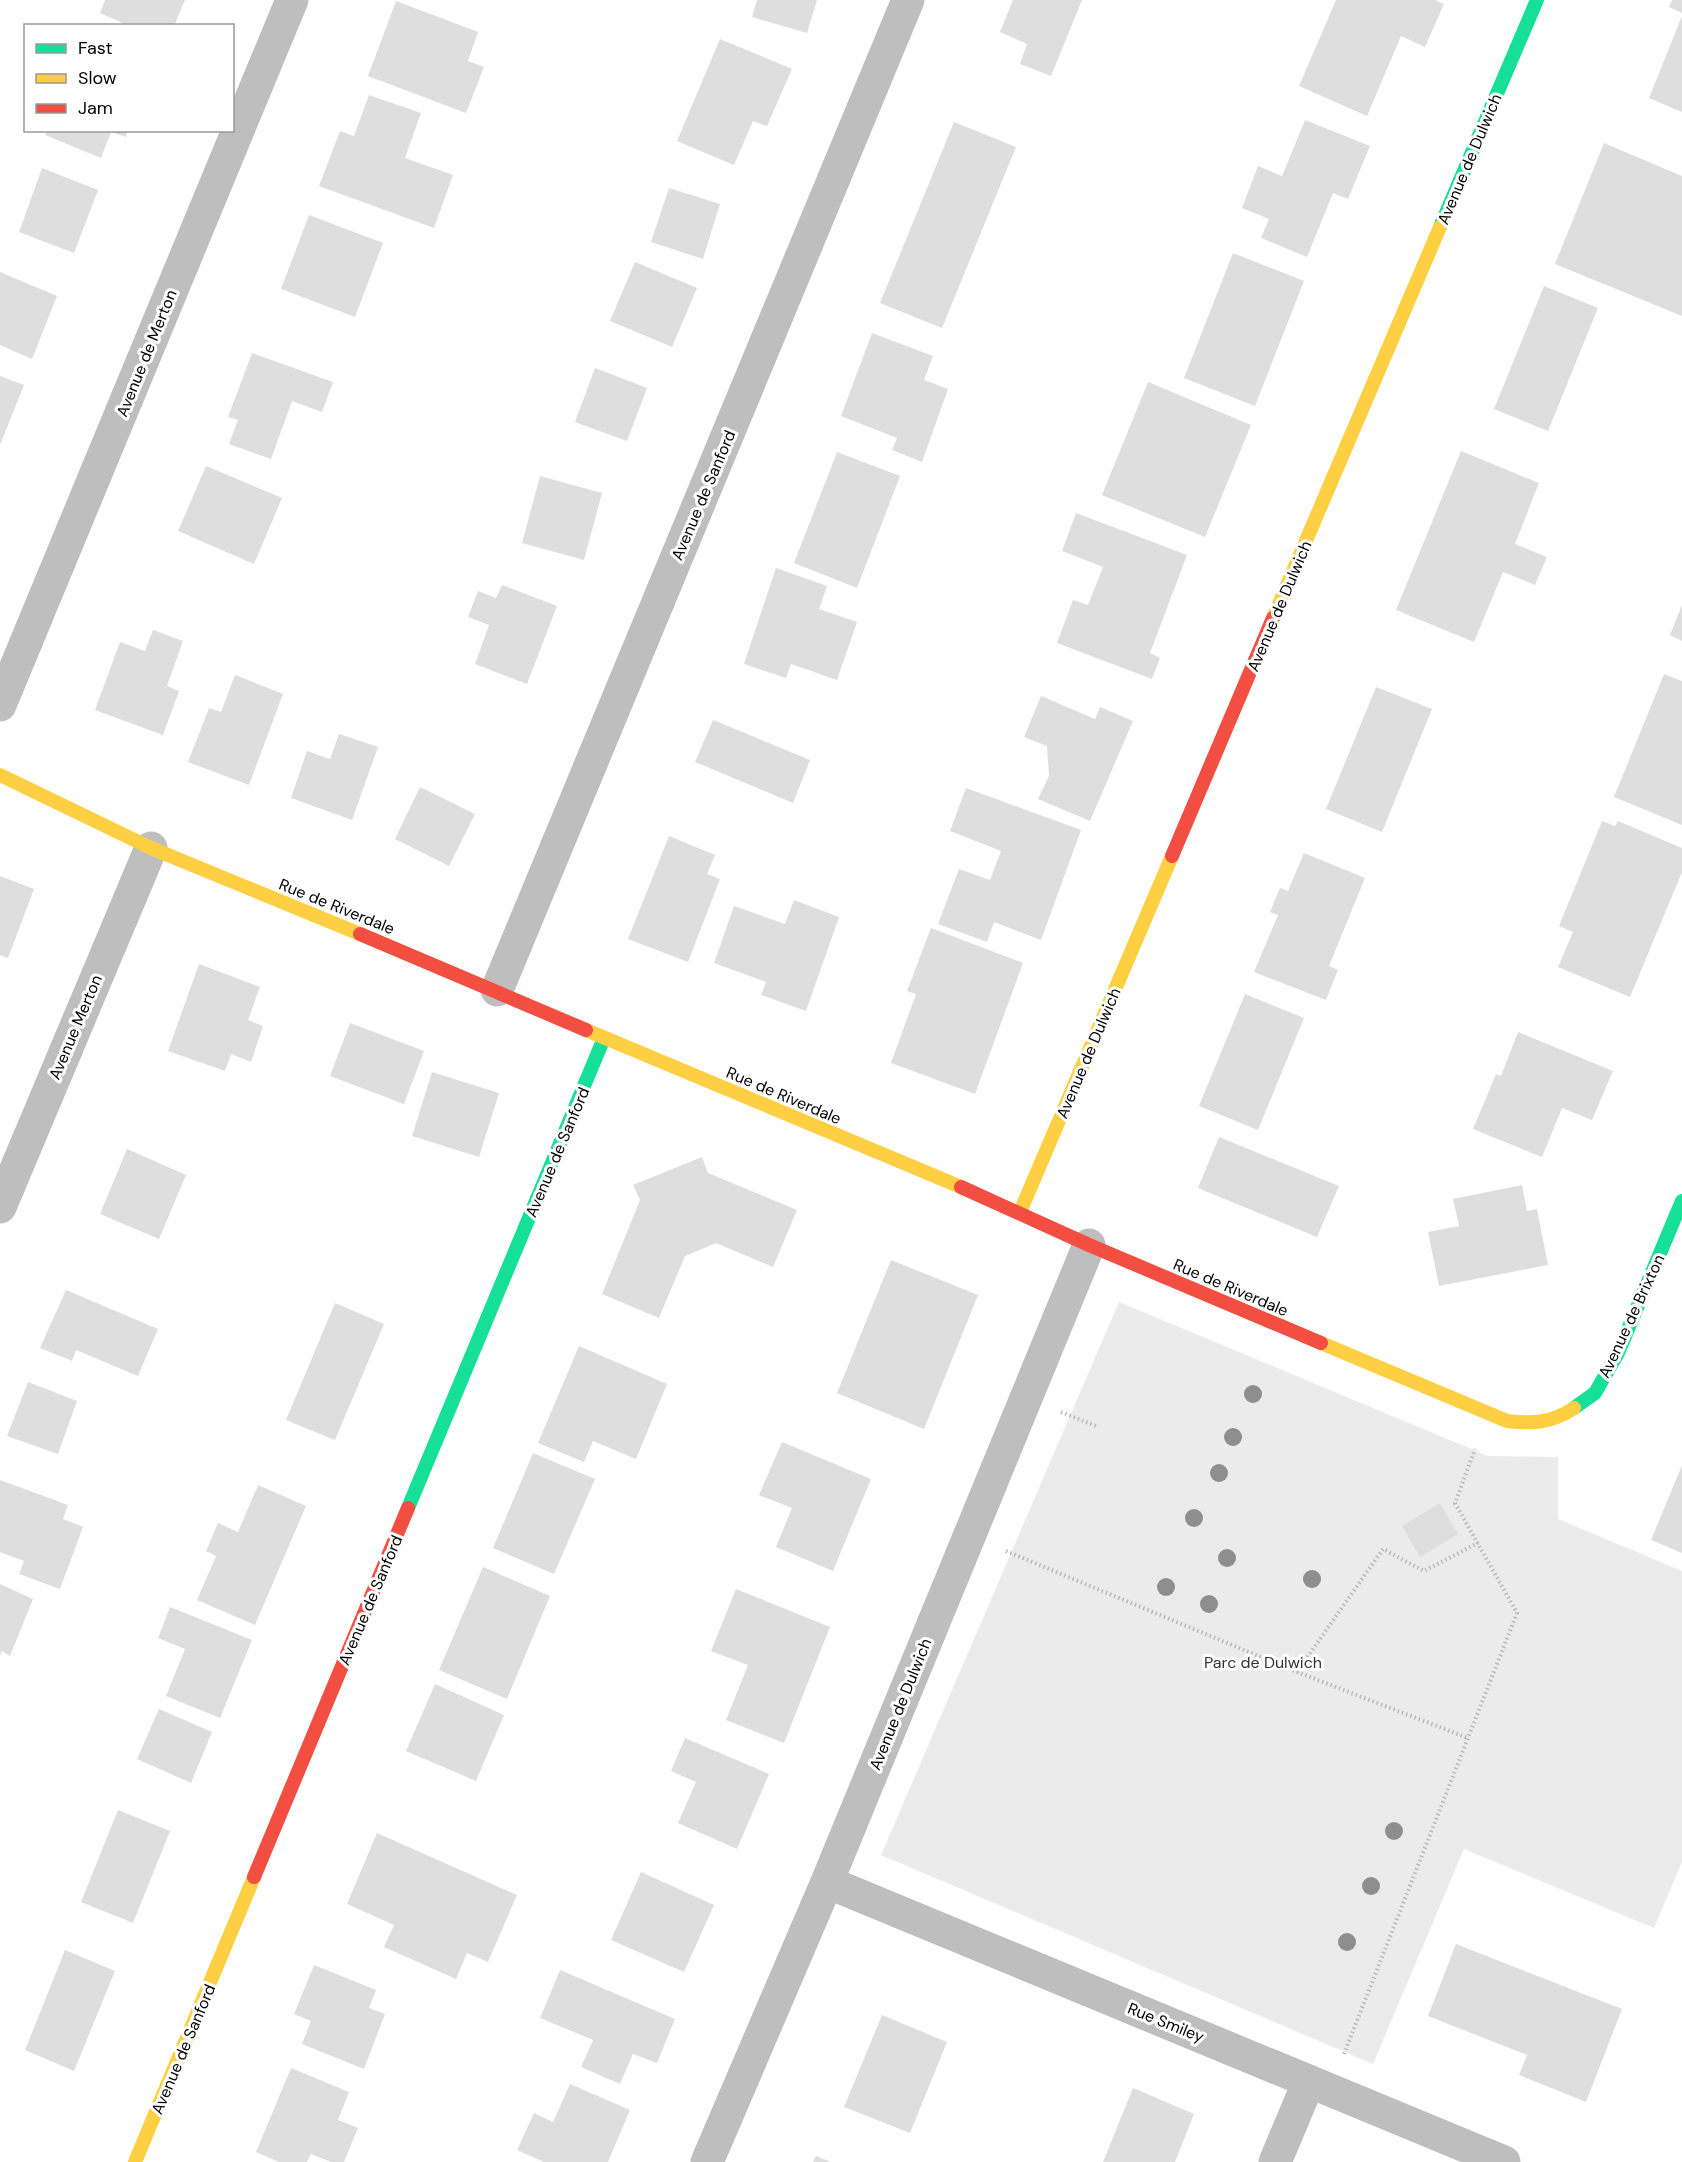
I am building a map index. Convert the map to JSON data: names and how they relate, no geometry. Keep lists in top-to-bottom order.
{
  "streets": {
    "street": [
      "Avenue de Dulwich",
      "Avenue de Merton",
      "Avenue de Sanford",
      "Rue de Riverdale",
      "Avenue Merton",
      "Avenue de Brixton",
      "Rue Smiley"
    ]
  },
  "crossings": [
    ["Avenue de Dulwich", "Rue de Riverdale"],
    ["Avenue de Dulwich", "Rue Smiley"],
    ["Avenue de Sanford", "Rue de Riverdale"],
    ["Rue de Riverdale", "Avenue Merton"],
    ["Rue de Riverdale", "Avenue de Brixton"]
  ],
  "parks": ["Parc de Dulwich"],
  "legend": ["Fast", "Slow", "Jam"]
}
